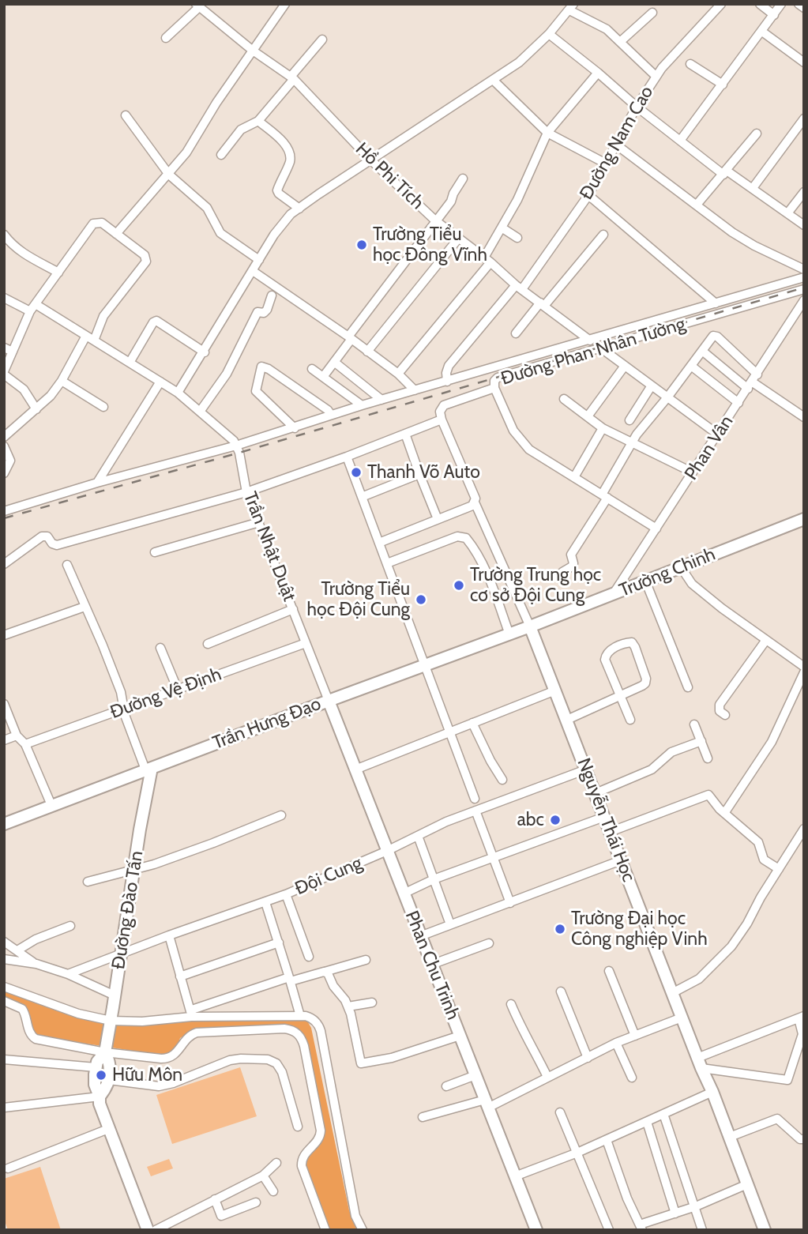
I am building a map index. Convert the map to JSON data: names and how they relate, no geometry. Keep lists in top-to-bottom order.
{
  "streets": {
    "main road": [
      "Trường Chinh",
      "Trần Hưng Đạo",
      "Nguyễn Thái Học",
      "Đường Đào Tấn",
      "Phan Chu Trinh"
    ],
    "street": [
      "Đường Nam Cao",
      "Hồ Phi Tích",
      "Đường Phan Nhân Tường",
      "Phan Vân",
      "Trần Nhật Duật",
      "Đường Vệ Định",
      "Đội Cung"
    ]
  },
  "crossings": [
    ["Đường Nam Cao", "Hồ Phi Tích"],
    ["Phan Vân", "Trường Chinh"],
    ["Trần Nhật Duật", "Đường Vệ Định"],
    ["Trần Nhật Duật", "Trần Hưng Đạo"],
    ["Trần Nhật Duật", "Phan Chu Trinh"],
    ["Trường Chinh", "Trần Hưng Đạo"],
    ["Trường Chinh", "Nguyễn Thái Học"],
    ["Trần Hưng Đạo", "Nguyễn Thái Học"],
    ["Trần Hưng Đạo", "Đường Đào Tấn"],
    ["Trần Hưng Đạo", "Phan Chu Trinh"],
    ["Nguyễn Thái Học", "Đội Cung"],
    ["Đội Cung", "Đường Đào Tấn"],
    ["Đội Cung", "Phan Chu Trinh"]
  ],
  "places": [
    "Trường Tiểu học Đông Vĩnh",
    "Thanh Võ Auto",
    "Trường Trung học cơ sở Đội Cung",
    "Trường Tiểu học Đội Cung",
    "abc",
    "Trường Đại học Công nghiệp Vinh",
    "Hữu Môn"
  ]
}
